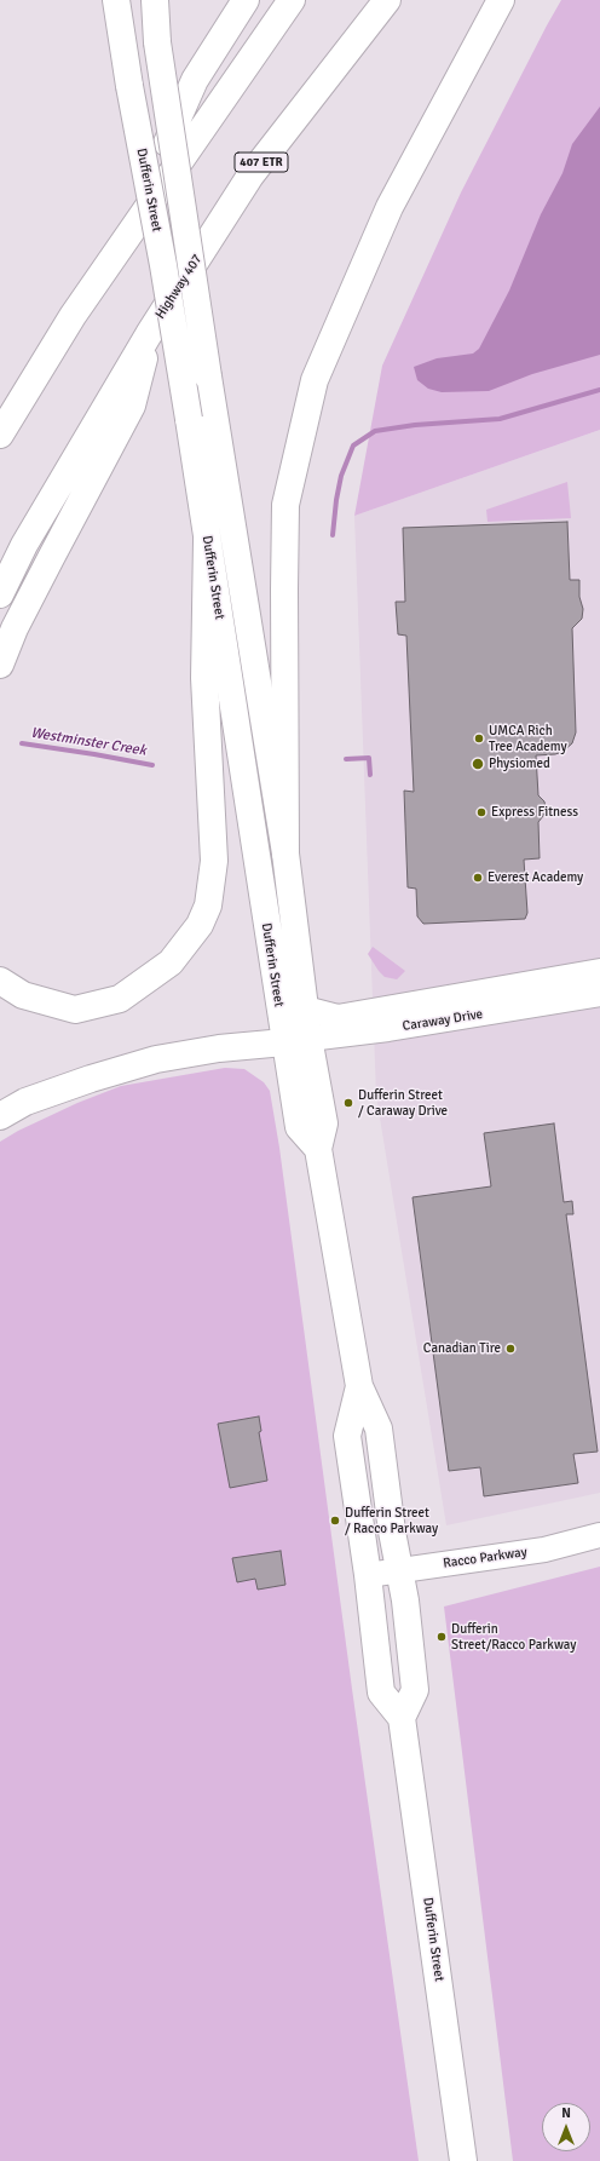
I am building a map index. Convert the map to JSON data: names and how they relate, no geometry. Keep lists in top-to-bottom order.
{
  "streets": {
    "main road": ["407 ETR", "Dufferin Street", "Highway 407"],
    "street": ["Caraway Drive", "Racco Parkway"]
  },
  "crossings": [
    ["Dufferin Street", "Caraway Drive"],
    ["Dufferin Street", "Racco Parkway"]
  ],
  "water": ["Westminster Creek"],
  "places": [
    "UMCA Rich Tree Academy",
    "Physiomed",
    "Express Fitness",
    "Everest Academy",
    "Dufferin Street / Caraway Drive",
    "Canadian Tire",
    "Dufferin Street / Racco Parkway",
    "Dufferin Street/Racco Parkway"
  ],
  "north": "top"
}
